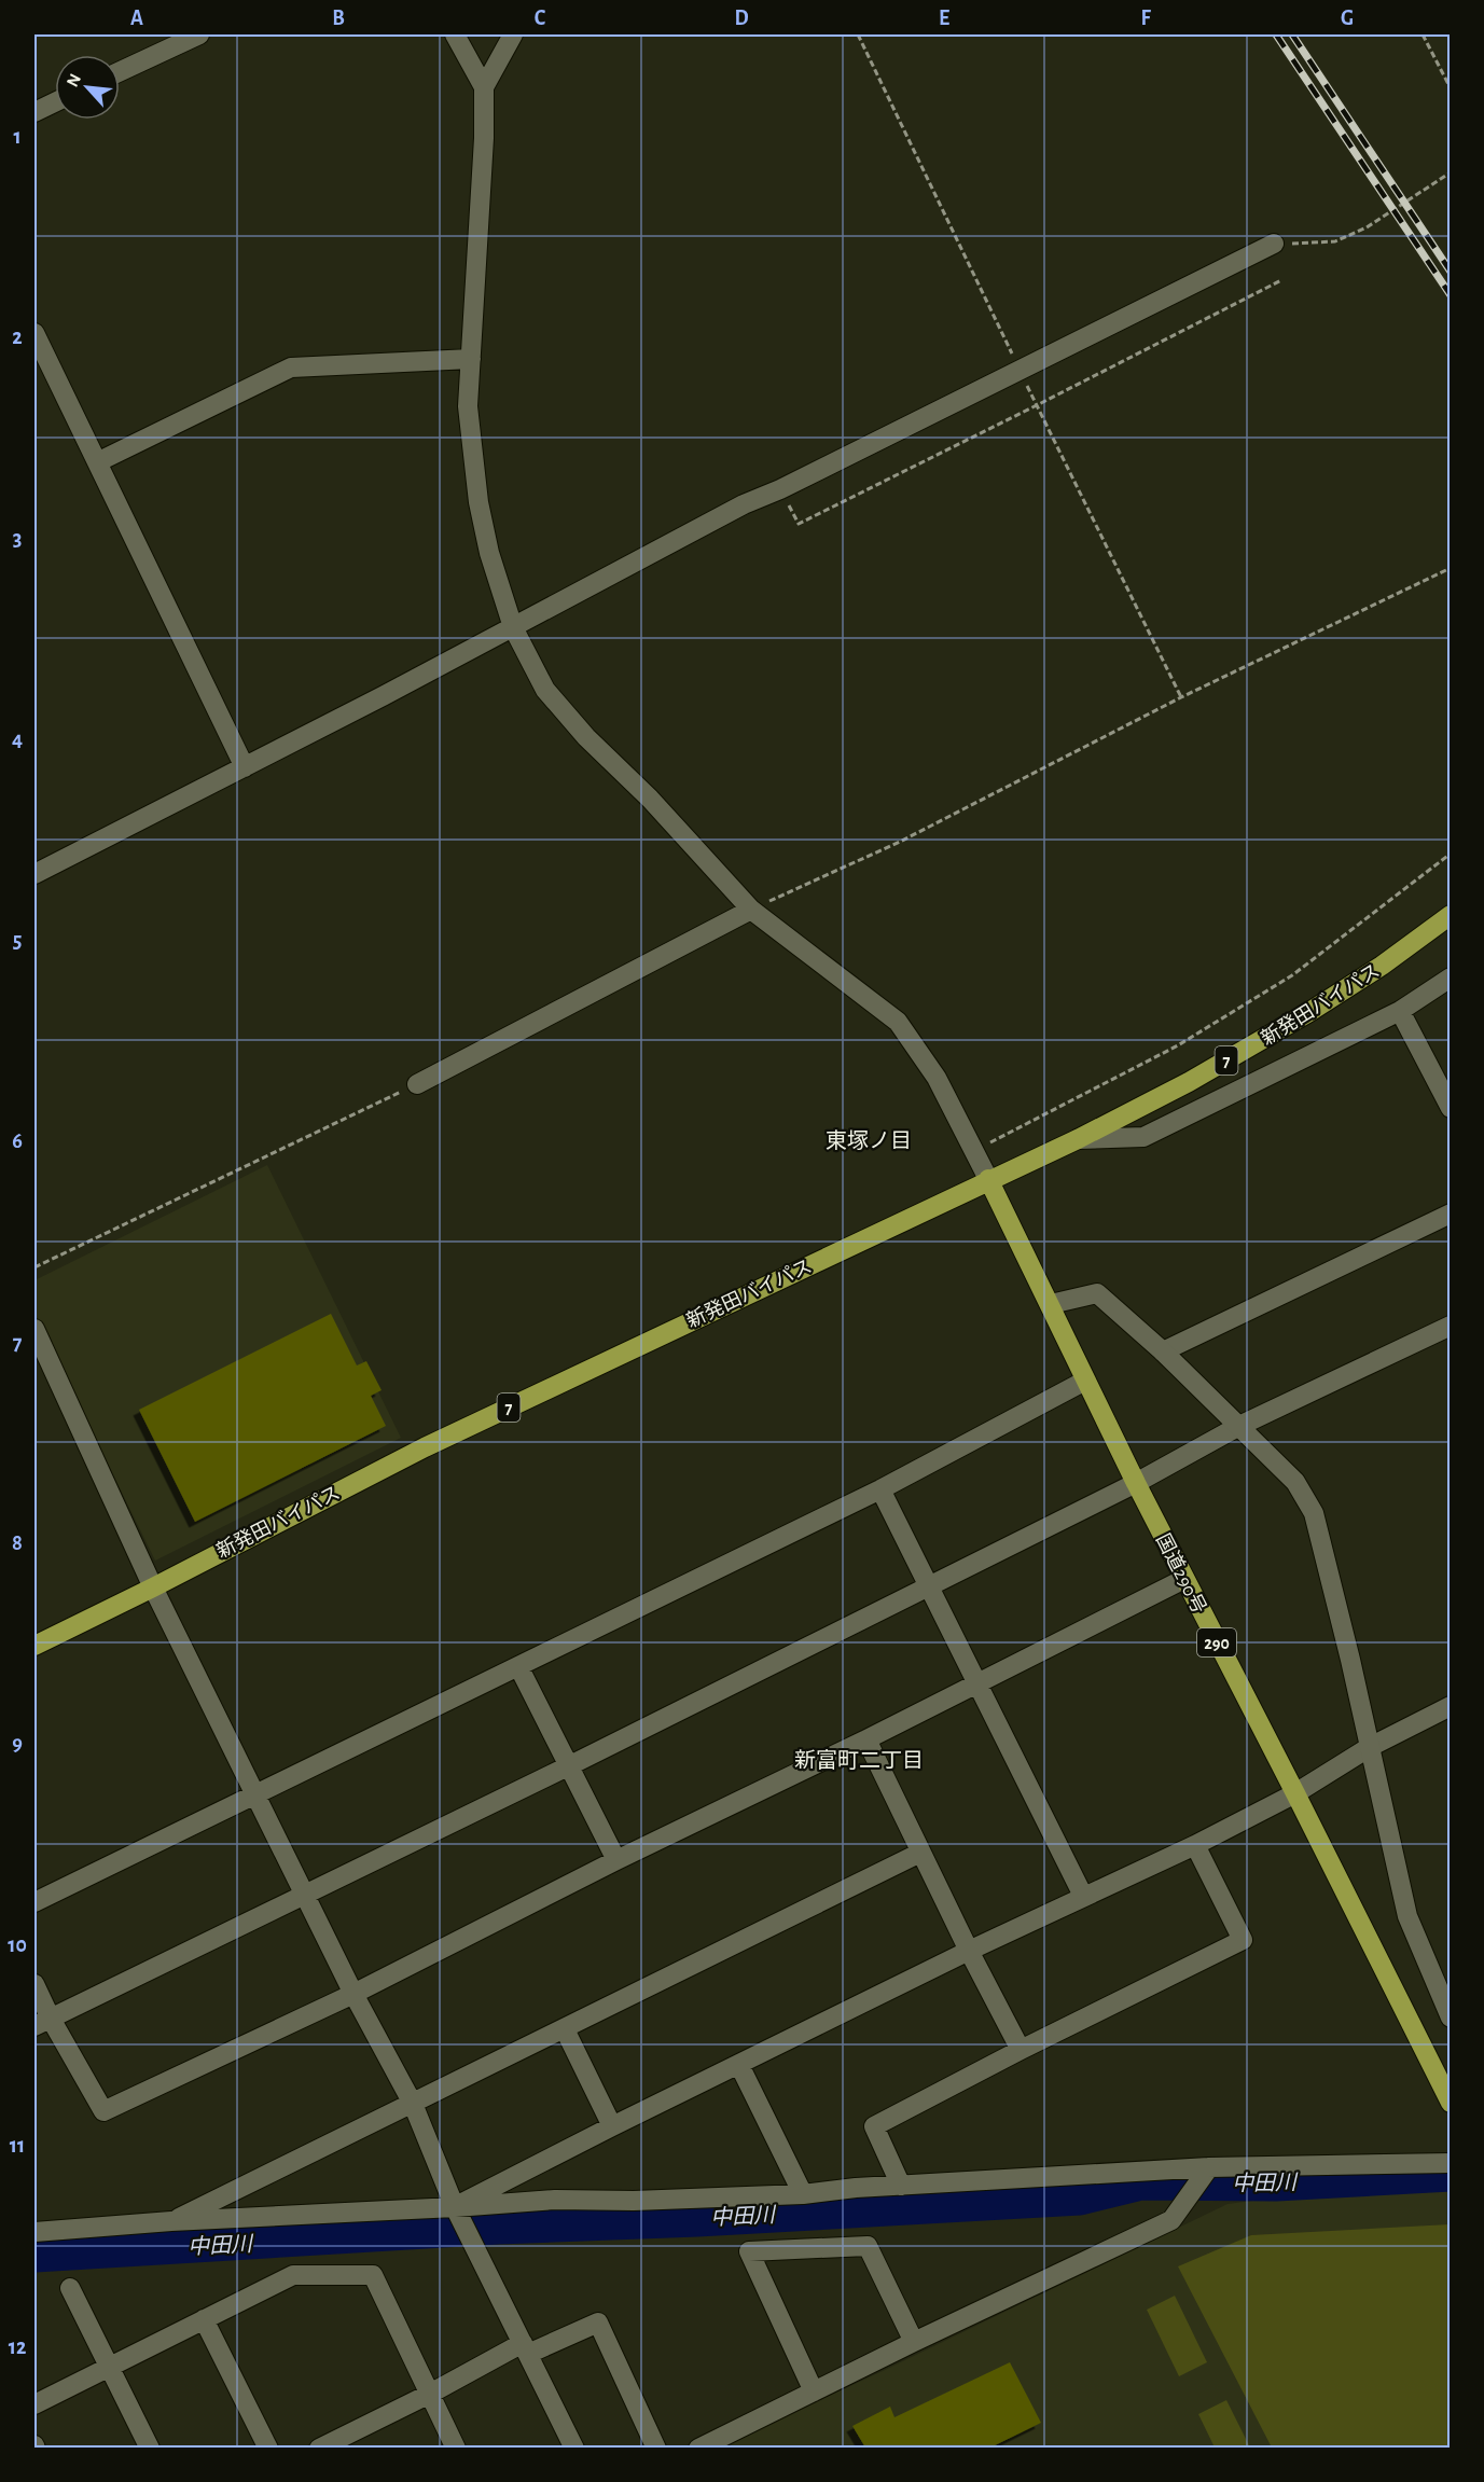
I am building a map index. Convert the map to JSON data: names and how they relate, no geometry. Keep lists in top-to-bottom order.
{
  "streets": {
    "highway": [
      "新発田バイパス",
      "7",
      "国道290号",
      "290"
    ]
  },
  "crossings": [
    ["新発田バイパス", "国道290号"]
  ],
  "districts": ["東塚ノ目", "新富町二丁目"],
  "water": ["中田川"],
  "north": "top left",
  "grid": {
    "columns": [
      "A",
      "B",
      "C",
      "D",
      "E",
      "F",
      "G"
    ],
    "rows": [
      "1",
      "2",
      "3",
      "4",
      "5",
      "6",
      "7",
      "8",
      "9",
      "10",
      "11",
      "12"
    ]
  }
}
